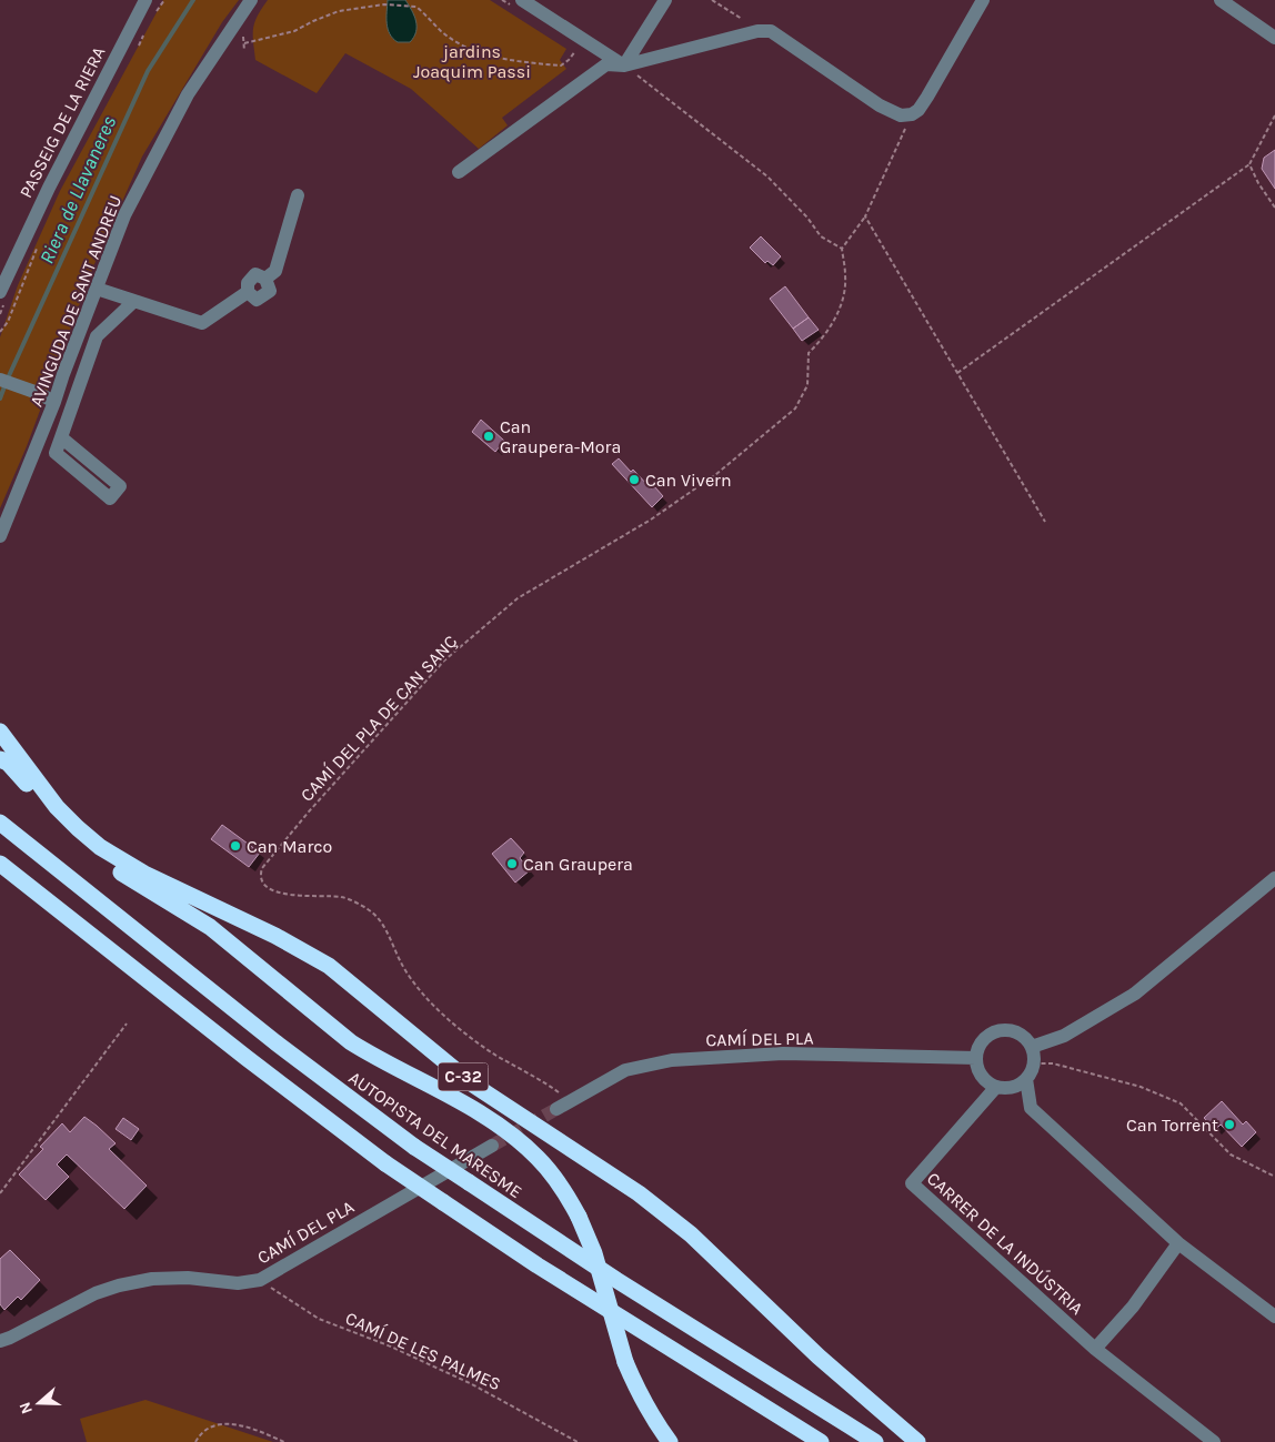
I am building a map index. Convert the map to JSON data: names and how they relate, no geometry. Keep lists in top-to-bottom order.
{
  "streets": {
    "highway": ["C-32", "AUTOPISTA DEL MARESME"],
    "street": [
      "PASSEIG DE LA RIERA",
      "AVINGUDA DE SANT ANDREU",
      "CAMÍ DEL PLA",
      "CARRER DE LA INDÚSTRIA"
    ],
    "path": ["CAMÍ DEL PLA DE CAN SANÇ", "CAMÍ DE LES PALMES"]
  },
  "crossings": [
    ["CAMÍ DEL PLA DE CAN SANÇ", "CAMÍ DEL PLA"],
    ["CAMÍ DEL PLA", "CARRER DE LA INDÚSTRIA"],
    ["CAMÍ DEL PLA", "CAMÍ DE LES PALMES"]
  ],
  "water": ["Riera de Llavaneres"],
  "parks": ["jardins Joaquim Passi"],
  "places": [
    "Can Graupera-Mora",
    "Can Vivern",
    "Can Marco",
    "Can Graupera",
    "Can Torrent"
  ],
  "north": "left"
}
